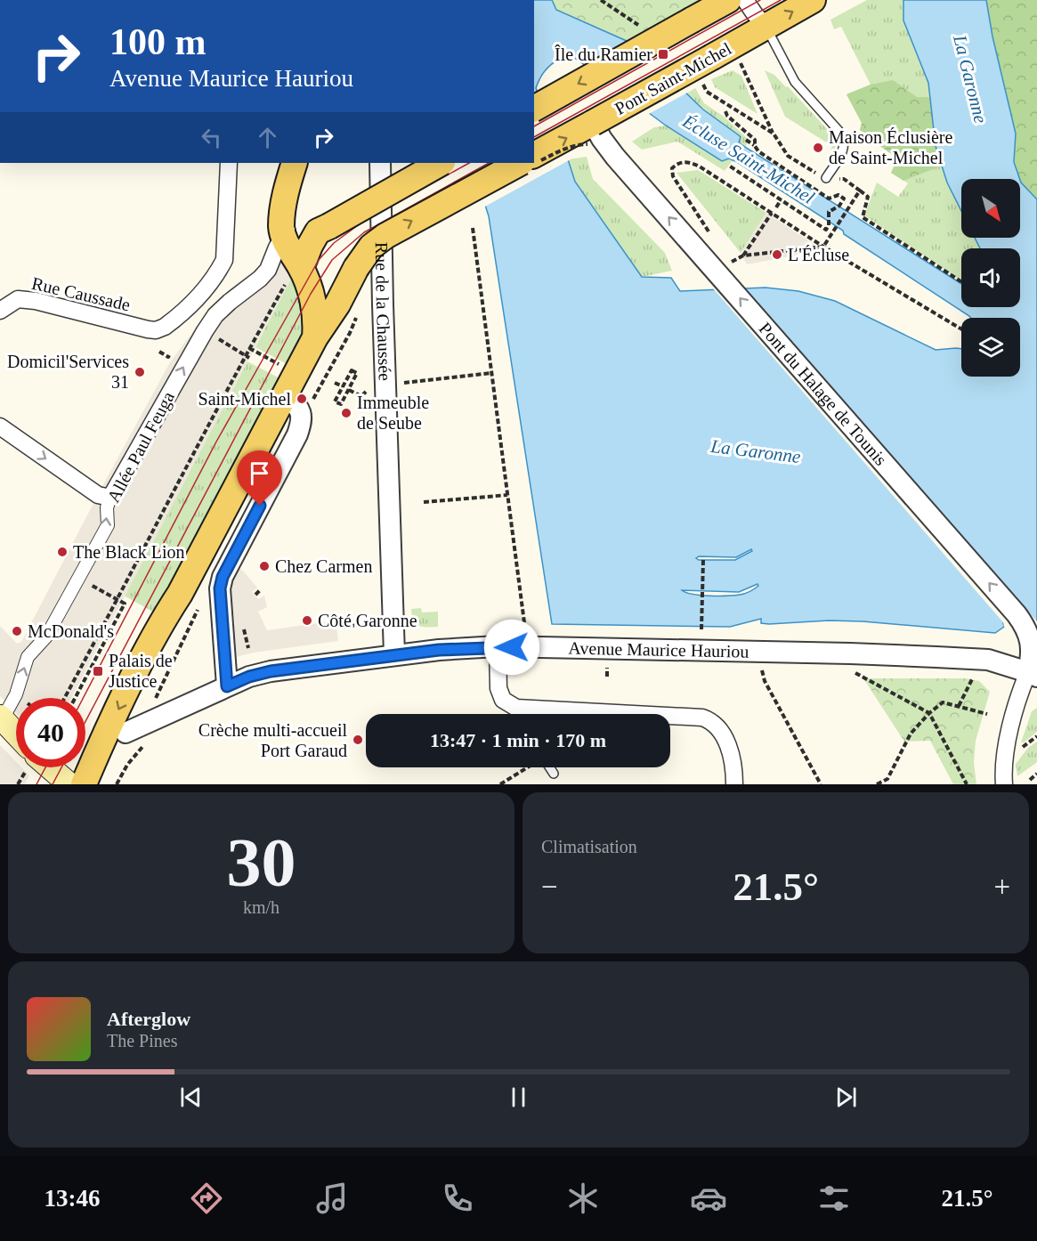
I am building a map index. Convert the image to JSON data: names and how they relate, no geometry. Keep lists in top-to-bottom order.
{
  "streets": {
    "main road": ["Pont Saint-Michel"],
    "street": [
      "Rue Caussade",
      "Rue de la Chaussée",
      "Pont du Halage de Tounis",
      "Allée Paul Feuga",
      "Avenue Maurice Hauriou"
    ]
  },
  "crossings": [
    ["Pont Saint-Michel", "Pont du Halage de Tounis"],
    ["Rue de la Chaussée", "Avenue Maurice Hauriou"],
    ["Pont du Halage de Tounis", "Avenue Maurice Hauriou"]
  ],
  "one_way": ["Pont du Halage de Tounis"],
  "water": ["La Garonne", "Écluse Saint-Michel"],
  "places": {
    "transit": ["Île du Ramier", "Palais de Justice"],
    "other": [
      "Maison Éclusière de Saint-Michel",
      "L'Écluse",
      "Domicil'Services 31",
      "Saint-Michel",
      "Immeuble de Seube",
      "The Black Lion",
      "Chez Carmen",
      "Côté Garonne",
      "McDonald's",
      "Crèche multi-accueil Port Garaud"
    ]
  },
  "north": "bottom right",
  "page": {
    "turn": ["100 m", "Avenue Maurice Hauriou"],
    "limit": "40",
    "trip": "13:47 · 1 min · 170 m",
    "tile": [
      ["30", "km/h"],
      "Climatisation"
    ],
    "heat": ["−", "21.5°", "+"],
    "song": ["Afterglow", "The Pines"],
    "tabs": ["13:46", "21.5°"]
  }
}
